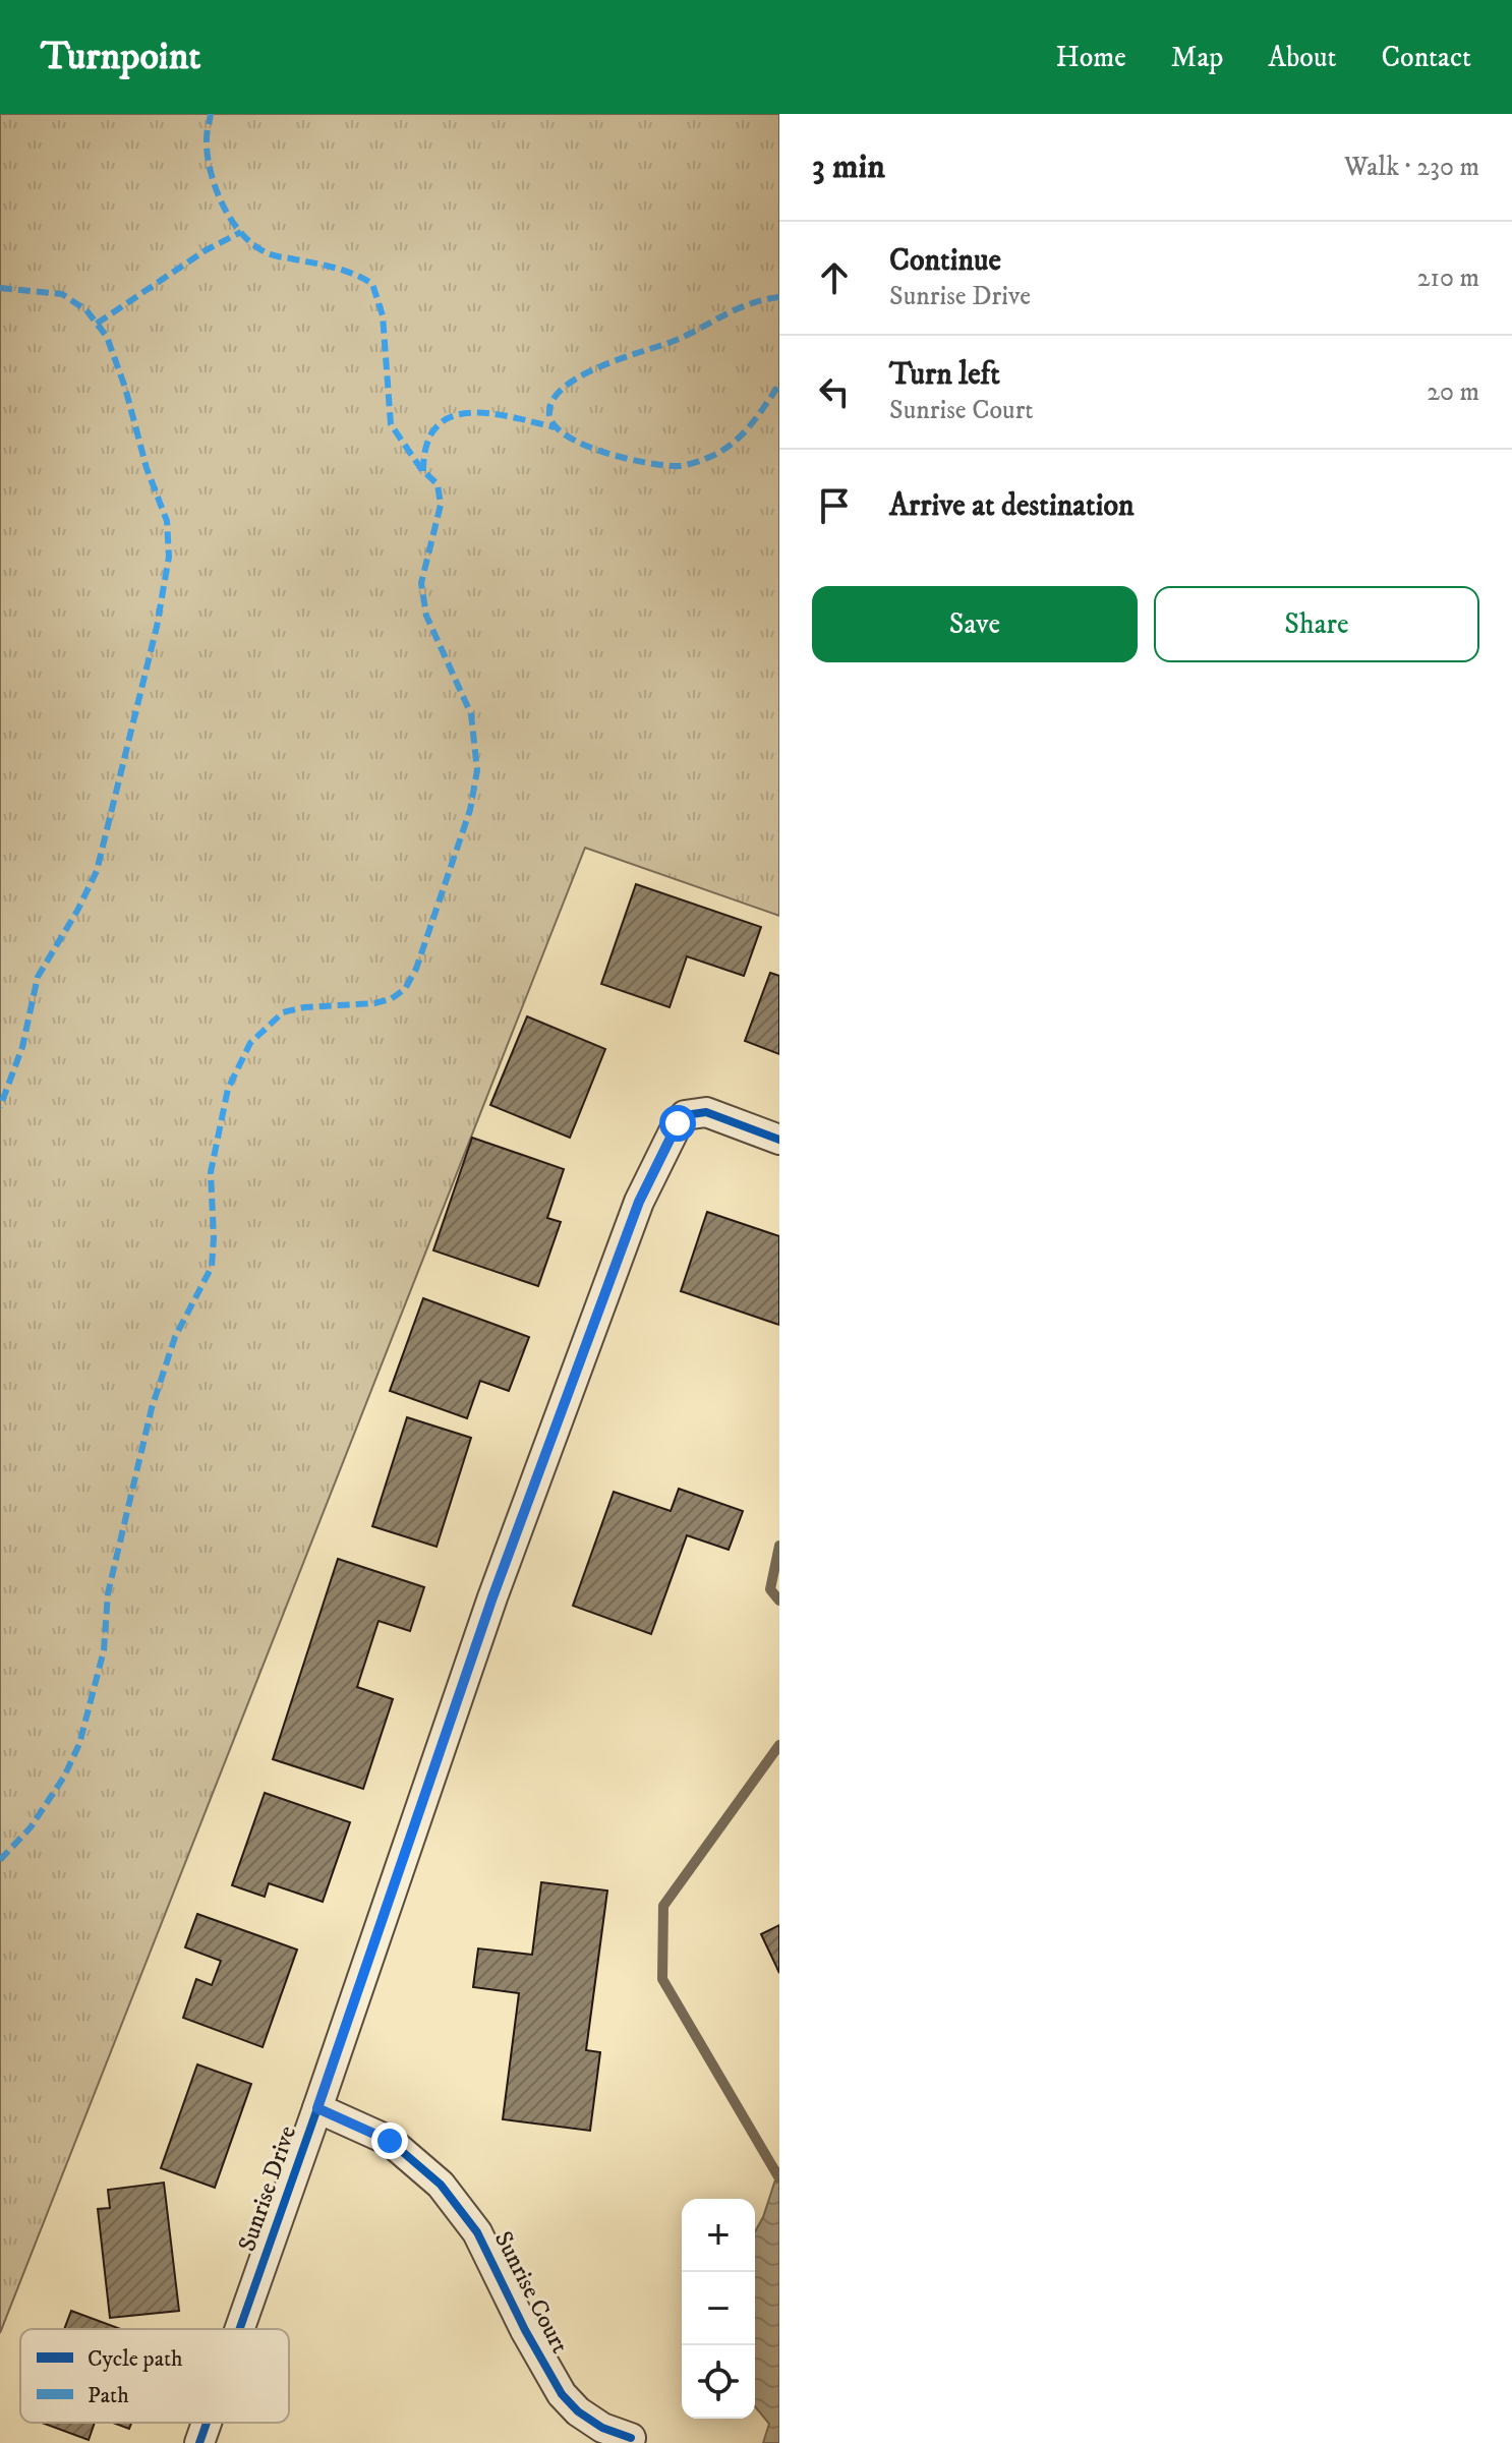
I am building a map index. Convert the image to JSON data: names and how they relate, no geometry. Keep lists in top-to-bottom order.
{
  "streets": {
    "street": ["Sunrise Drive", "Sunrise Court"]
  },
  "crossings": [
    ["Sunrise Drive", "Sunrise Court"]
  ],
  "legend": ["Cycle path", "Path"],
  "page": {
    "header": "Turnpoint",
    "nav": [
      "Home",
      "Map",
      "About",
      "Contact"
    ],
    "heading": ["3 min", "Walk · 230 m"],
    "list": [
      ["Continue", "Sunrise Drive", "210 m"],
      ["Turn left", "Sunrise Court", "20 m"],
      "Arrive at destination"
    ],
    "buttons": ["Save", "Share"],
    "map_buttons": ["+", "−"]
  }
}
